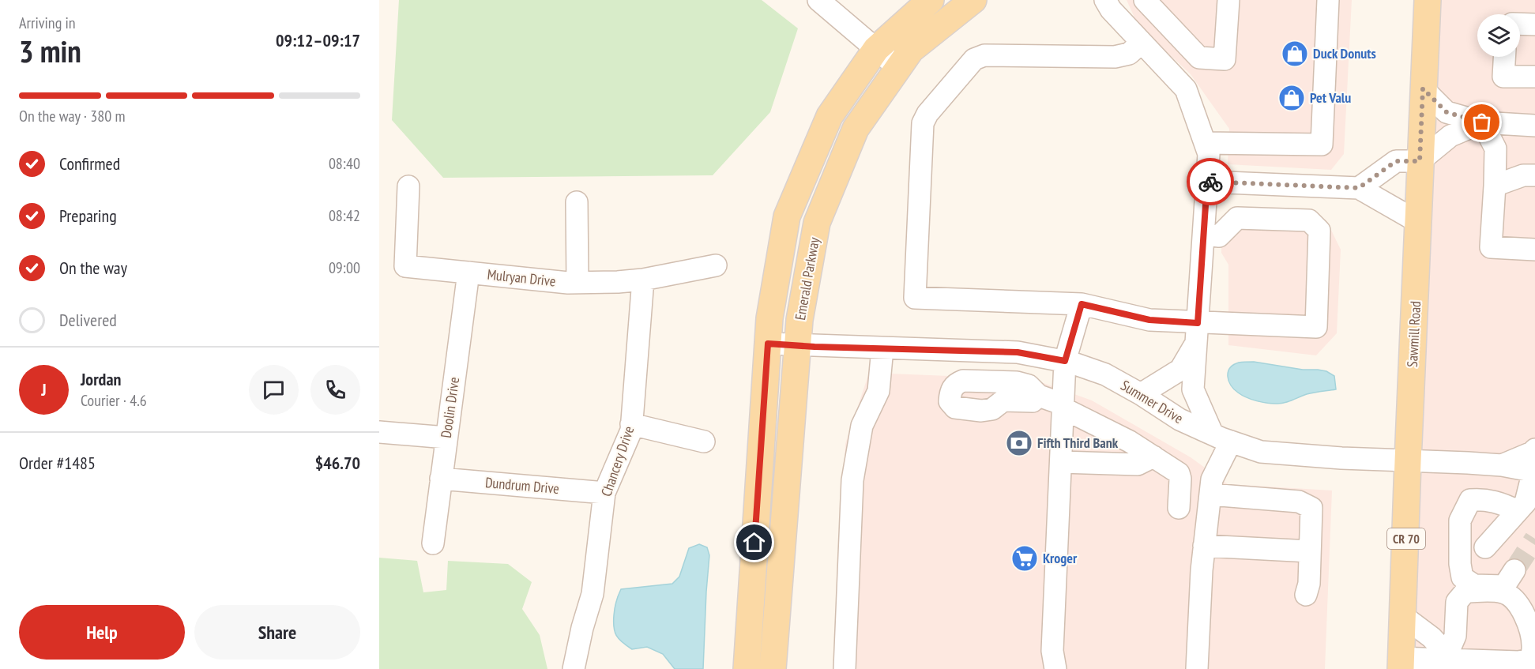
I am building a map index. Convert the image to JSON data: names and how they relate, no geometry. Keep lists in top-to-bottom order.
{
  "streets": {
    "main road": ["Emerald Parkway", "Sawmill Road", "CR 70"],
    "street": [
      "Mulryan Drive",
      "Summer Drive",
      "Doolin Drive",
      "Chancery Drive",
      "Dundrum Drive"
    ]
  },
  "crossings": [
    ["Mulryan Drive", "Doolin Drive"],
    ["Mulryan Drive", "Chancery Drive"],
    ["Emerald Parkway", "Summer Drive"],
    ["Sawmill Road", "Summer Drive"],
    ["Doolin Drive", "Dundrum Drive"],
    ["Chancery Drive", "Dundrum Drive"]
  ],
  "places": {
    "shop": ["Duck Donuts", "Pet Valu"],
    "bank": ["Fifth Third Bank"],
    "supermarket": ["Kroger"]
  },
  "page": {
    "heading": ["3 min", "Arriving in", "09:12–09:17"],
    "panel": [
      "Jordan",
      "Courier · 4.6",
      "Order #1485",
      "$46.70"
    ],
    "bar": "On the way · 380 m",
    "list": [
      ["Confirmed", "08:40"],
      ["Preparing", "08:42"],
      ["On the way", "09:00"],
      "Delivered"
    ],
    "round": "J",
    "buttons": ["Help", "Share"]
  }
}
